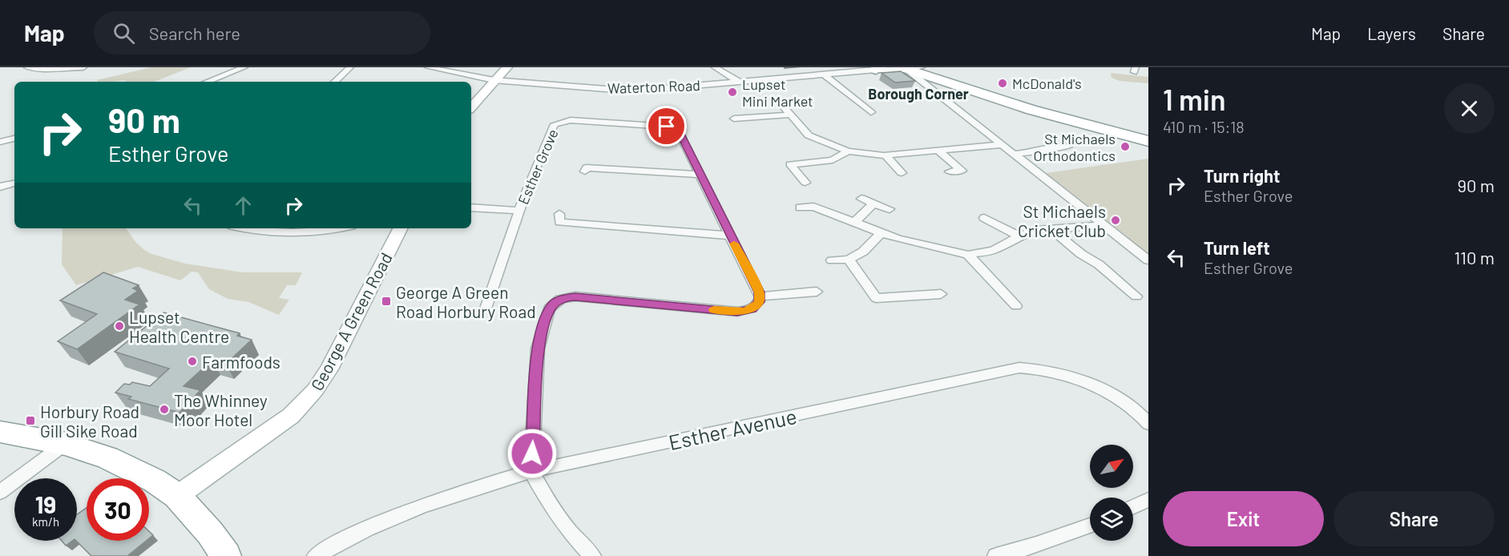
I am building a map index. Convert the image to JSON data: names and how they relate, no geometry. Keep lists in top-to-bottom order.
{
  "streets": {
    "main road": ["George A Green Road"],
    "street": ["Waterton Road", "Esther Grove", "Esther Avenue"]
  },
  "districts": ["Borough Corner"],
  "places": {
    "other": [
      "McDonald's",
      "Lupset Mini Market",
      "St Michaels Orthodontics",
      "St Michaels Cricket Club",
      "Lupset Health Centre",
      "Farmfoods",
      "The Whinney Moor Hotel"
    ],
    "transit": ["George A Green Road Horbury Road", "Horbury Road Gill Sike Road"]
  },
  "north": "top right",
  "page": {
    "header": "Map",
    "search": "Search here",
    "nav": ["Map", "Layers", "Share"],
    "heading": ["1 min", "410 m · 15:18"],
    "turn": ["90 m", "Esther Grove"],
    "list": [
      {
        "name": "Turn right",
        "note": "Esther Grove",
        "value": "90 m"
      },
      {
        "name": "Turn left",
        "note": "Esther Grove",
        "value": "110 m"
      }
    ],
    "speed": "19 km/h",
    "limit": "30",
    "buttons": ["Exit", "Share"]
  }
}
